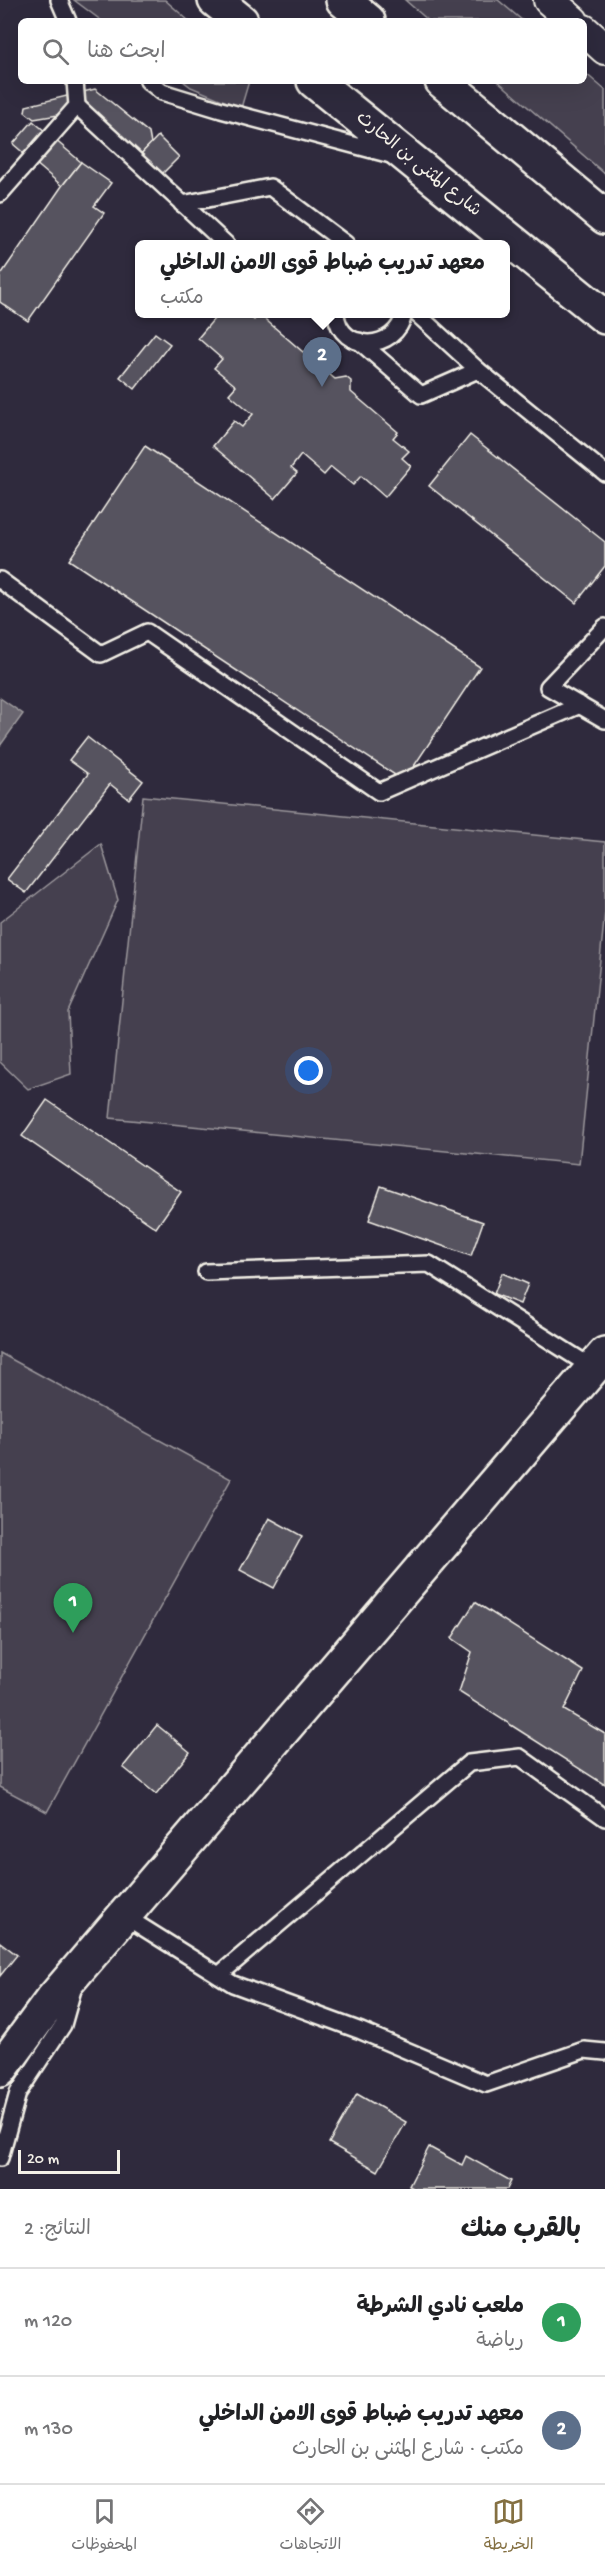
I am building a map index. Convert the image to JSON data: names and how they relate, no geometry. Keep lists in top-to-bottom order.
{
  "streets": {
    "main road": ["شارع المثنى بن الحارث"]
  },
  "scale_bar": "20 m",
  "page": {
    "search": "ابحث هنا",
    "popup": ["معهد تدريب ضباط قوى الامن الداخلي", "مكتب"],
    "pins": ["2", "1"],
    "scale": "20 m",
    "heading": ["بالقرب منك", "النتائج: 2"],
    "list": [
      {
        "mark": "1",
        "name": "ملعب نادي الشرطة",
        "note": "رياضة",
        "value": "120 m"
      },
      {
        "mark": "2",
        "name": "معهد تدريب ضباط قوى الامن الداخلي",
        "note": "مكتب · شارع المثنى بن الحارث",
        "value": "130 m"
      }
    ],
    "nav": ["الخريطة", "الاتجاهات", "المحفوظات"]
  }
}
